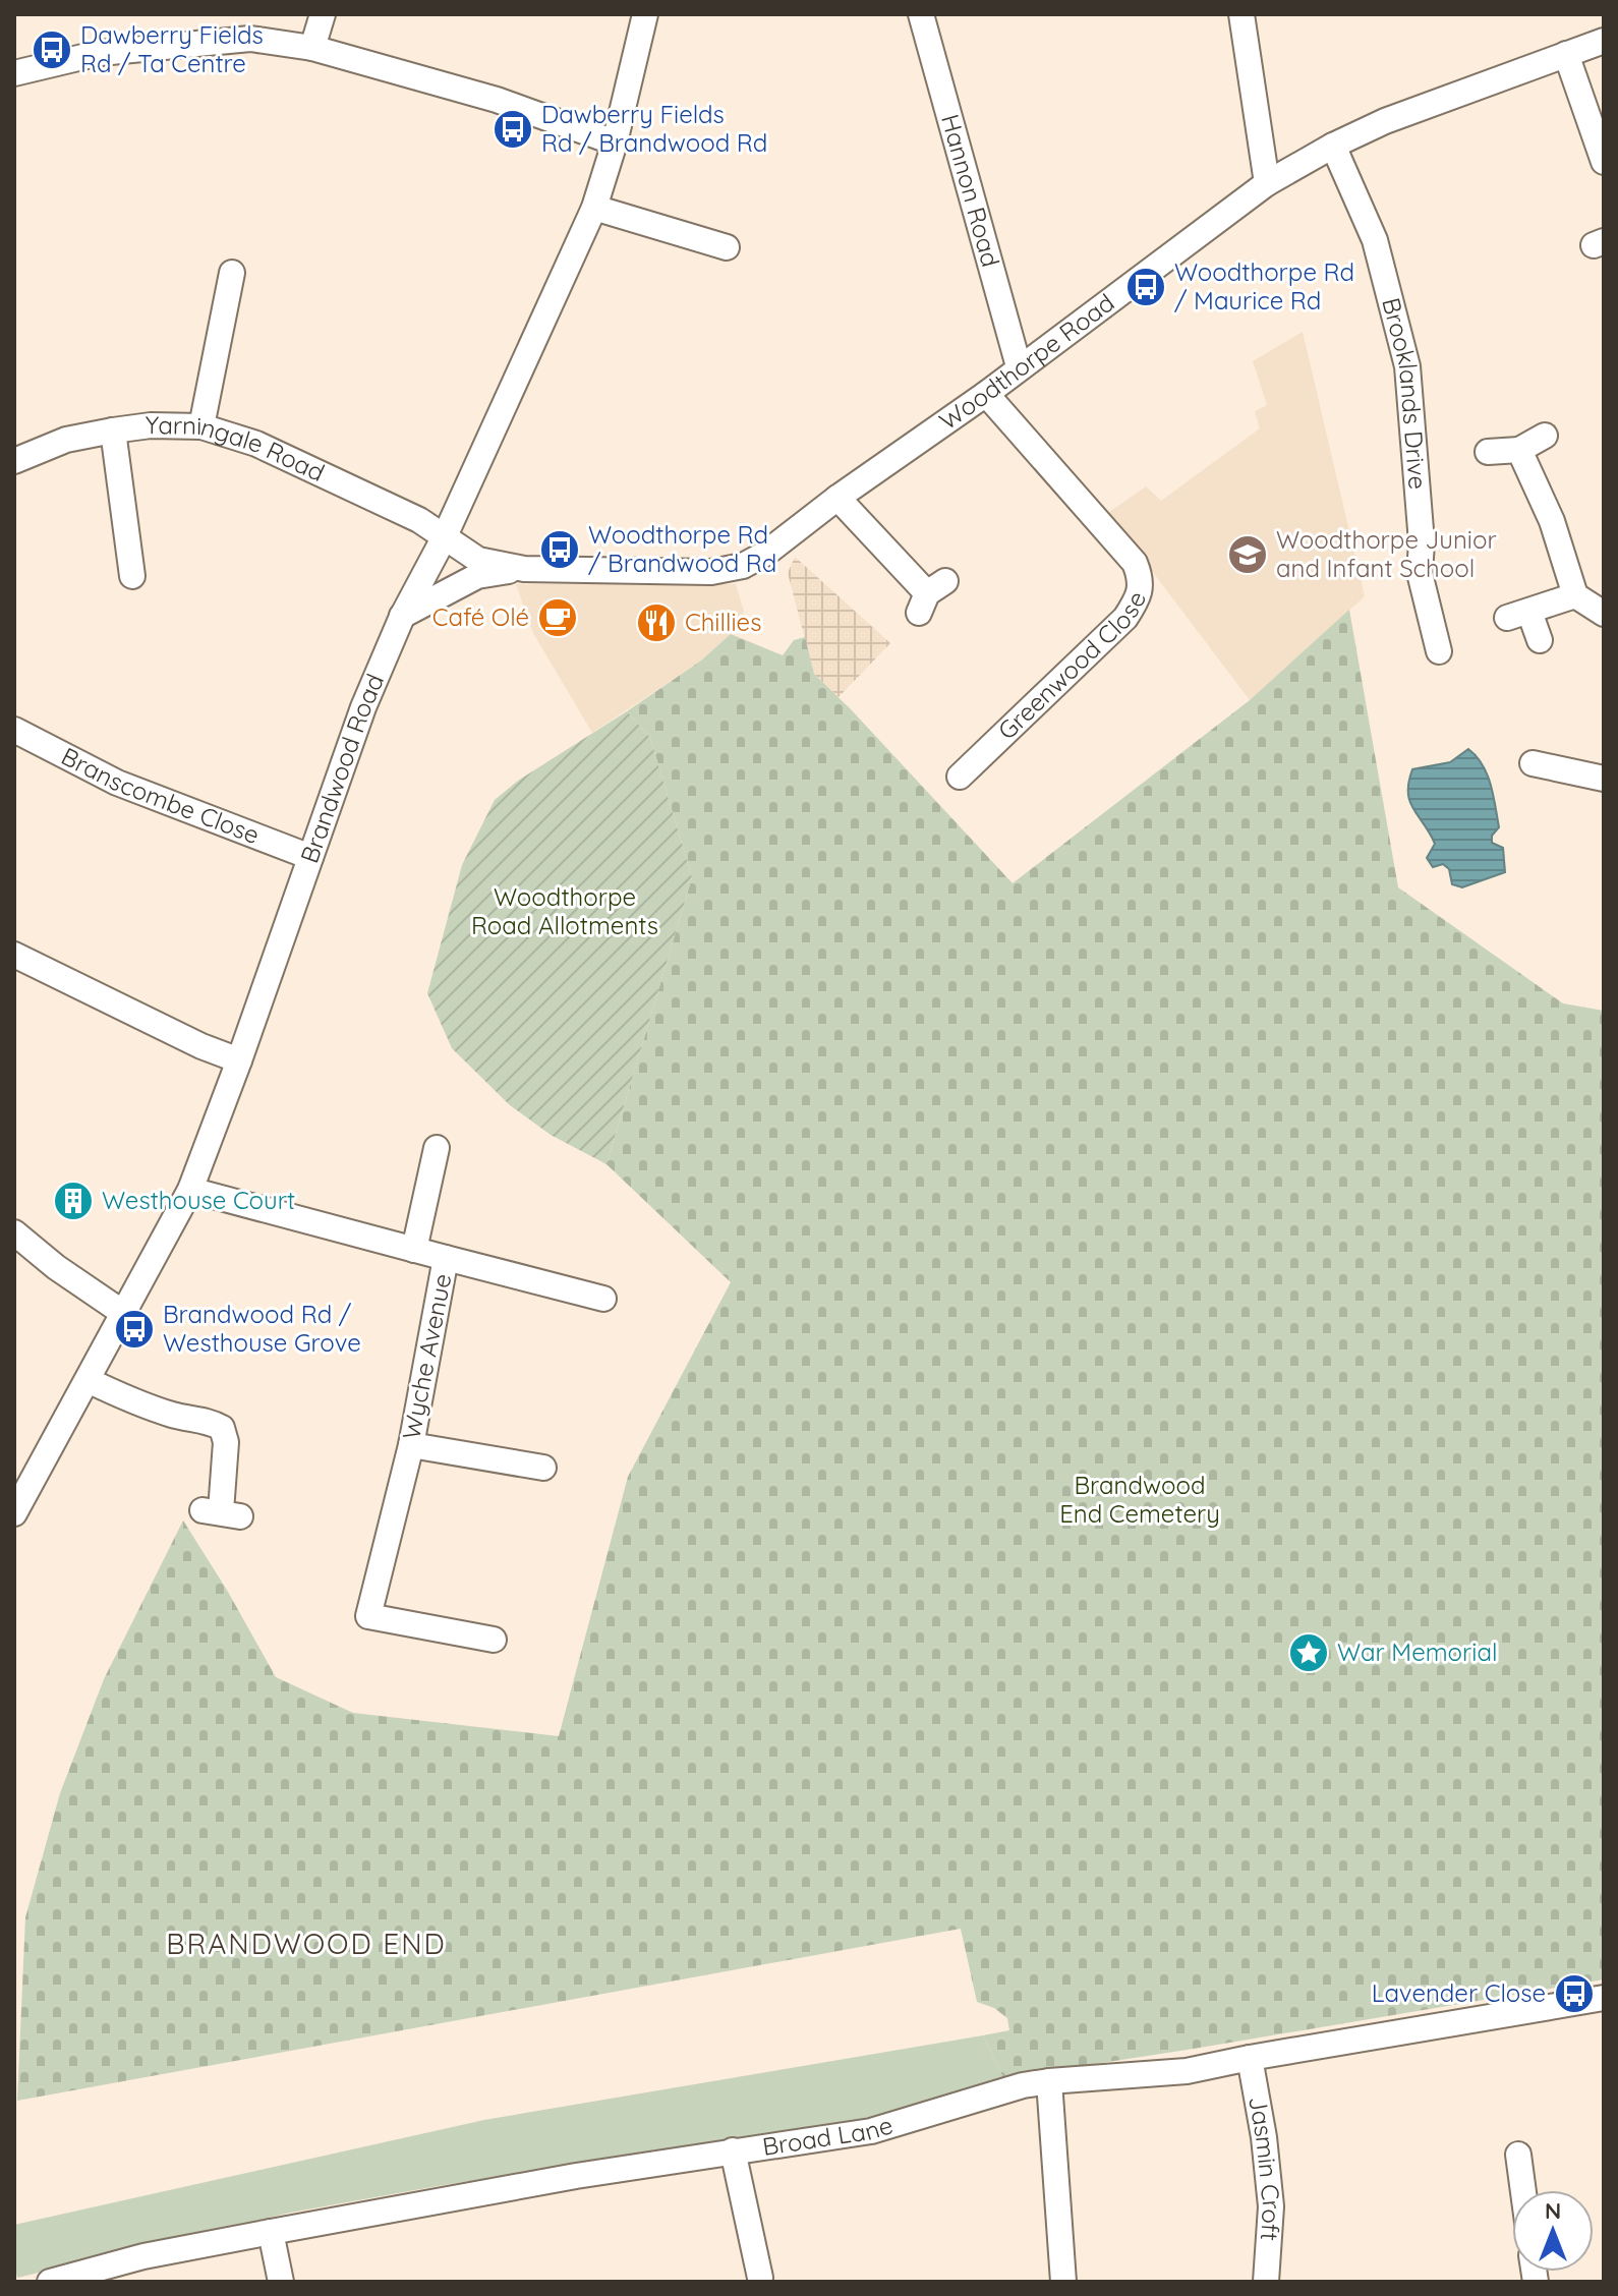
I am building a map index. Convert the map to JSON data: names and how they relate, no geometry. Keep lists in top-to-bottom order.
{
  "streets": {
    "street": [
      "Hannon Road",
      "Woodthorpe Road",
      "Brooklands Drive",
      "Yarningale Road",
      "Greenwood Close",
      "Brandwood Road",
      "Branscombe Close",
      "Wyche Avenue",
      "Broad Lane",
      "Jasmin Croft"
    ]
  },
  "crossings": [
    ["Hannon Road", "Woodthorpe Road"],
    ["Woodthorpe Road", "Brooklands Drive"],
    ["Woodthorpe Road", "Yarningale Road"],
    ["Woodthorpe Road", "Greenwood Close"],
    ["Woodthorpe Road", "Brandwood Road"],
    ["Yarningale Road", "Brandwood Road"],
    ["Brandwood Road", "Branscombe Close"],
    ["Brandwood Road", "Wyche Avenue"],
    ["Broad Lane", "Jasmin Croft"]
  ],
  "districts": ["BRANDWOOD END"],
  "parks": ["Woodthorpe Road Allotments", "Brandwood End Cemetery"],
  "places": {
    "bus stop": [
      "Dawberry Fields Rd / Ta Centre",
      "Dawberry Fields Rd / Brandwood Rd",
      "Woodthorpe Rd / Maurice Rd",
      "Woodthorpe Rd / Brandwood Rd",
      "Brandwood Rd / Westhouse Grove",
      "Lavender Close"
    ],
    "school or university": ["Woodthorpe Junior and Infant School"],
    "cafe": ["Café Olé"],
    "restaurant": ["Chillies"],
    "building": ["Westhouse Court"],
    "place": ["War Memorial"]
  },
  "north": "top"
}
